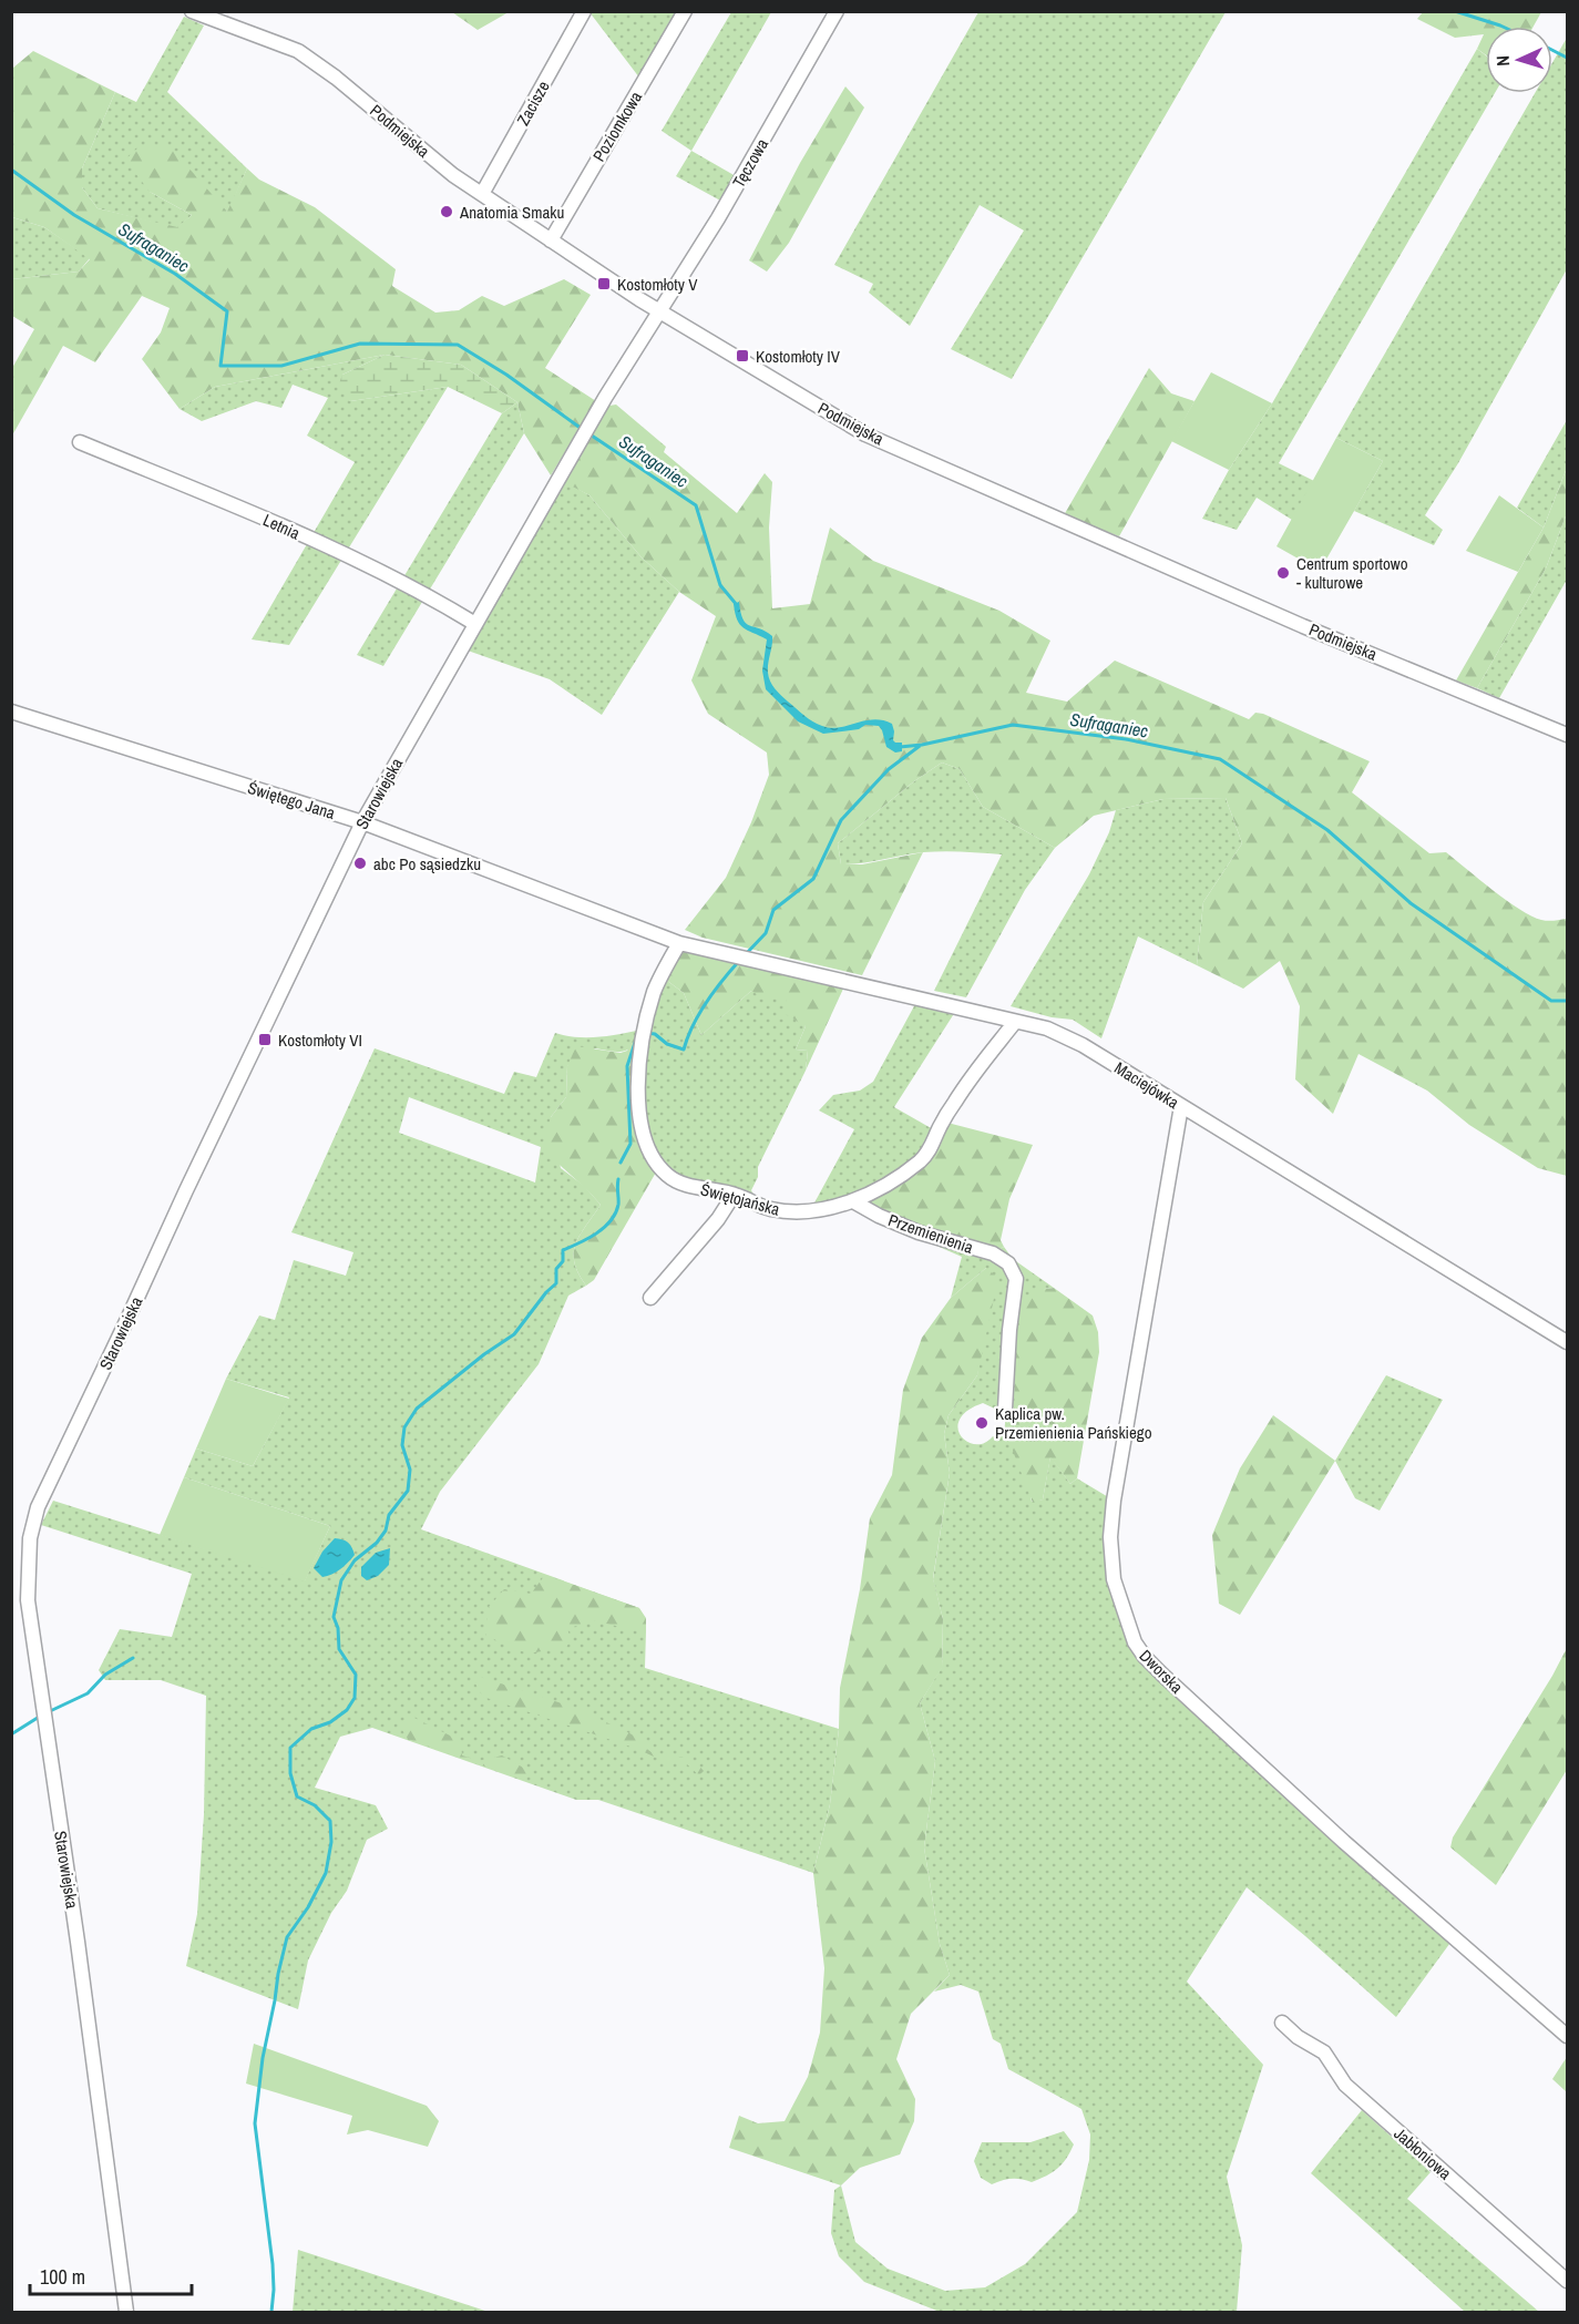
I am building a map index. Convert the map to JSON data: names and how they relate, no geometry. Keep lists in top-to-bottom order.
{
  "streets": {
    "street": [
      "Zacisze",
      "Poziomkowa",
      "Podmiejska",
      "Tęczowa",
      "Letnia",
      "Starowiejska",
      "Świętego Jana",
      "Maciejówka",
      "Świętojańska",
      "Przemienienia",
      "Dworska",
      "Jabłoniowa"
    ]
  },
  "crossings": [
    ["Zacisze", "Podmiejska"],
    ["Poziomkowa", "Podmiejska"],
    ["Podmiejska", "Tęczowa"],
    ["Podmiejska", "Starowiejska"],
    ["Tęczowa", "Starowiejska"],
    ["Letnia", "Starowiejska"],
    ["Starowiejska", "Świętego Jana"],
    ["Świętego Jana", "Maciejówka"],
    ["Świętego Jana", "Świętojańska"],
    ["Maciejówka", "Świętojańska"],
    ["Maciejówka", "Dworska"],
    ["Świętojańska", "Przemienienia"]
  ],
  "water": ["Sufraganiec"],
  "places": {
    "other": [
      "Anatomia Smaku",
      "Centrum sportowo - kulturowe",
      "abc Po sąsiedzku",
      "Kaplica pw. Przemienienia Pańskiego"
    ],
    "transit": ["Kostomłoty V", "Kostomłoty IV", "Kostomłoty VI"]
  },
  "scale_bar": "100 m",
  "north": "left"
}
